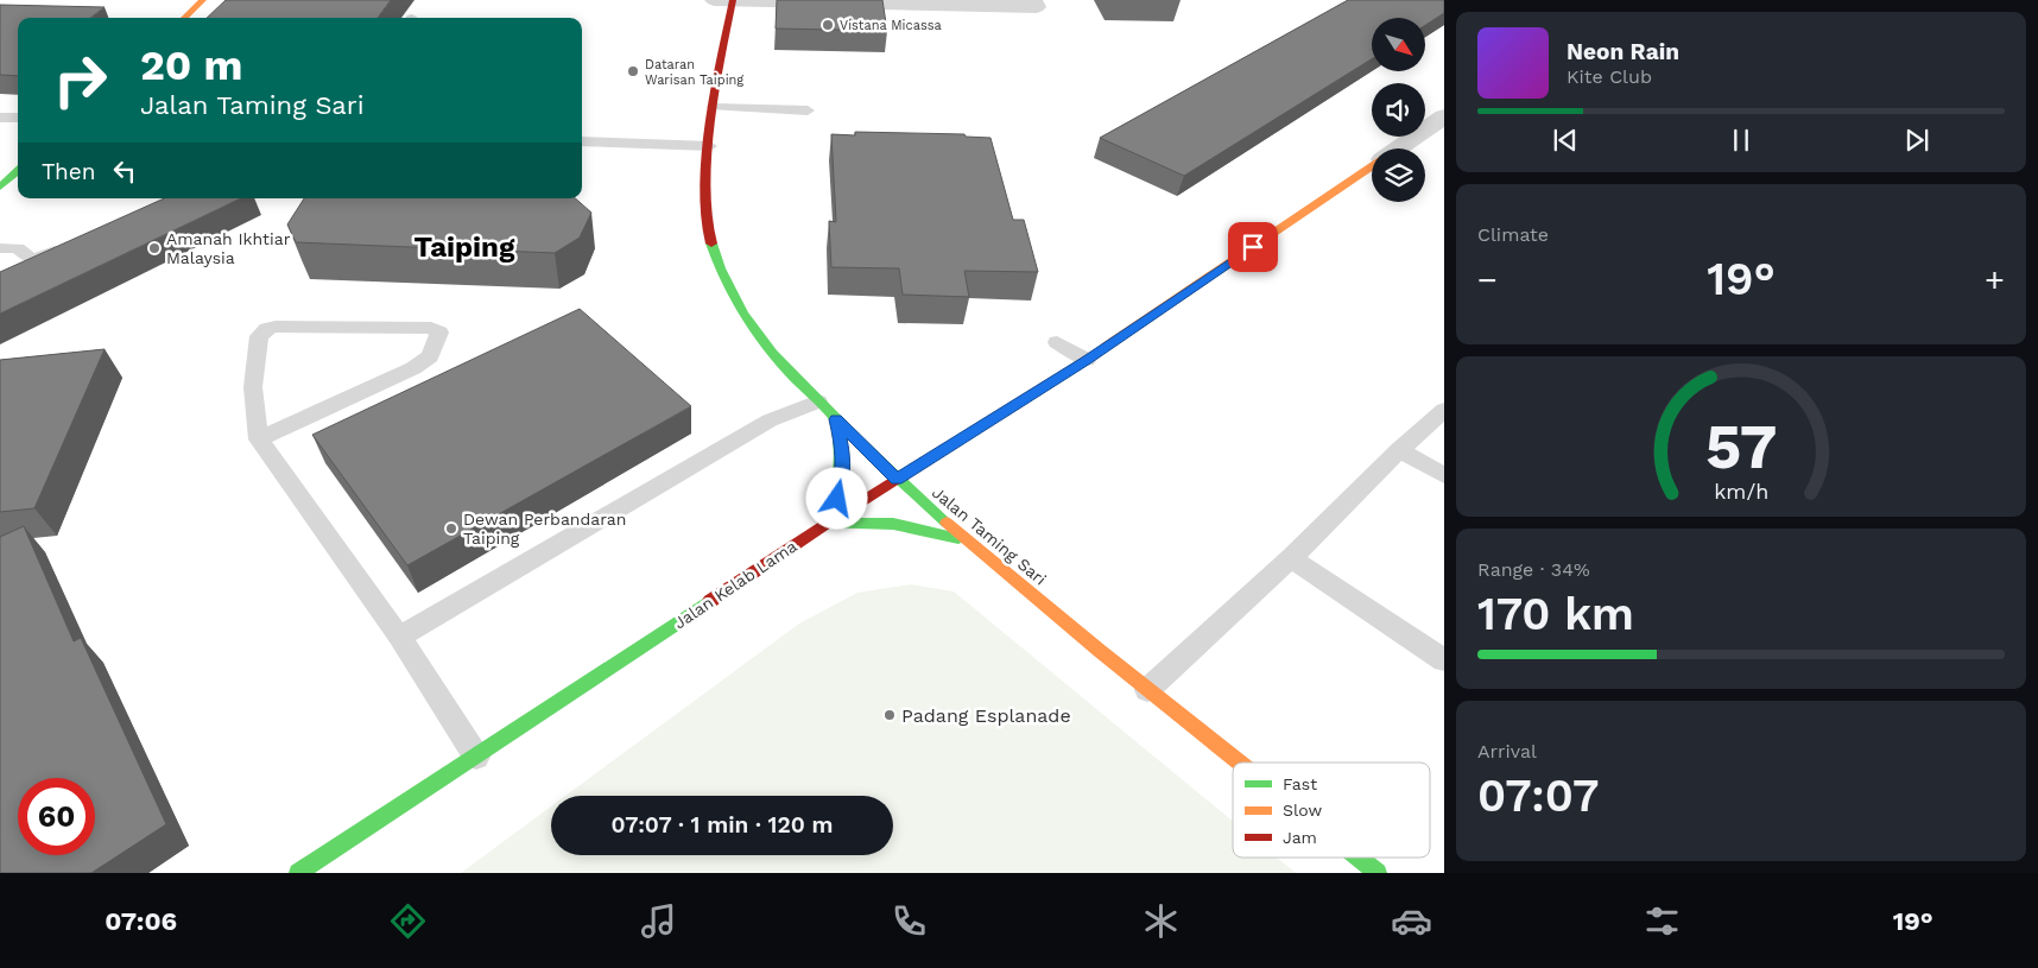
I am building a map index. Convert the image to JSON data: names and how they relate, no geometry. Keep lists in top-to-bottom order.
{
  "streets": {
    "main road": ["Jalan Taming Sari", "Jalan Kelab Lama"]
  },
  "crossings": [
    ["Jalan Taming Sari", "Jalan Kelab Lama"]
  ],
  "districts": ["Taiping"],
  "places": [
    "Vistana Micassa",
    "Dataran Warisan Taiping",
    "Amanah Ikhtiar Malaysia",
    "Dewan Perbandaran Taiping",
    "Padang Esplanade"
  ],
  "legend": ["Fast", "Slow", "Jam"],
  "north": "bottom right",
  "page": {
    "turn": ["20 m", "Jalan Taming Sari"],
    "song": ["Neon Rain", "Kite Club"],
    "then": "Then",
    "tile": [
      "Climate",
      ["Range · 34%", "170 km"],
      ["Arrival", "07:07"]
    ],
    "heat": ["−", "19°", "+"],
    "limit": "60",
    "trip": "07:07 · 1 min · 120 m",
    "tabs": ["07:06", "19°"],
    "gauge": ["57", "km/h"]
  }
}
